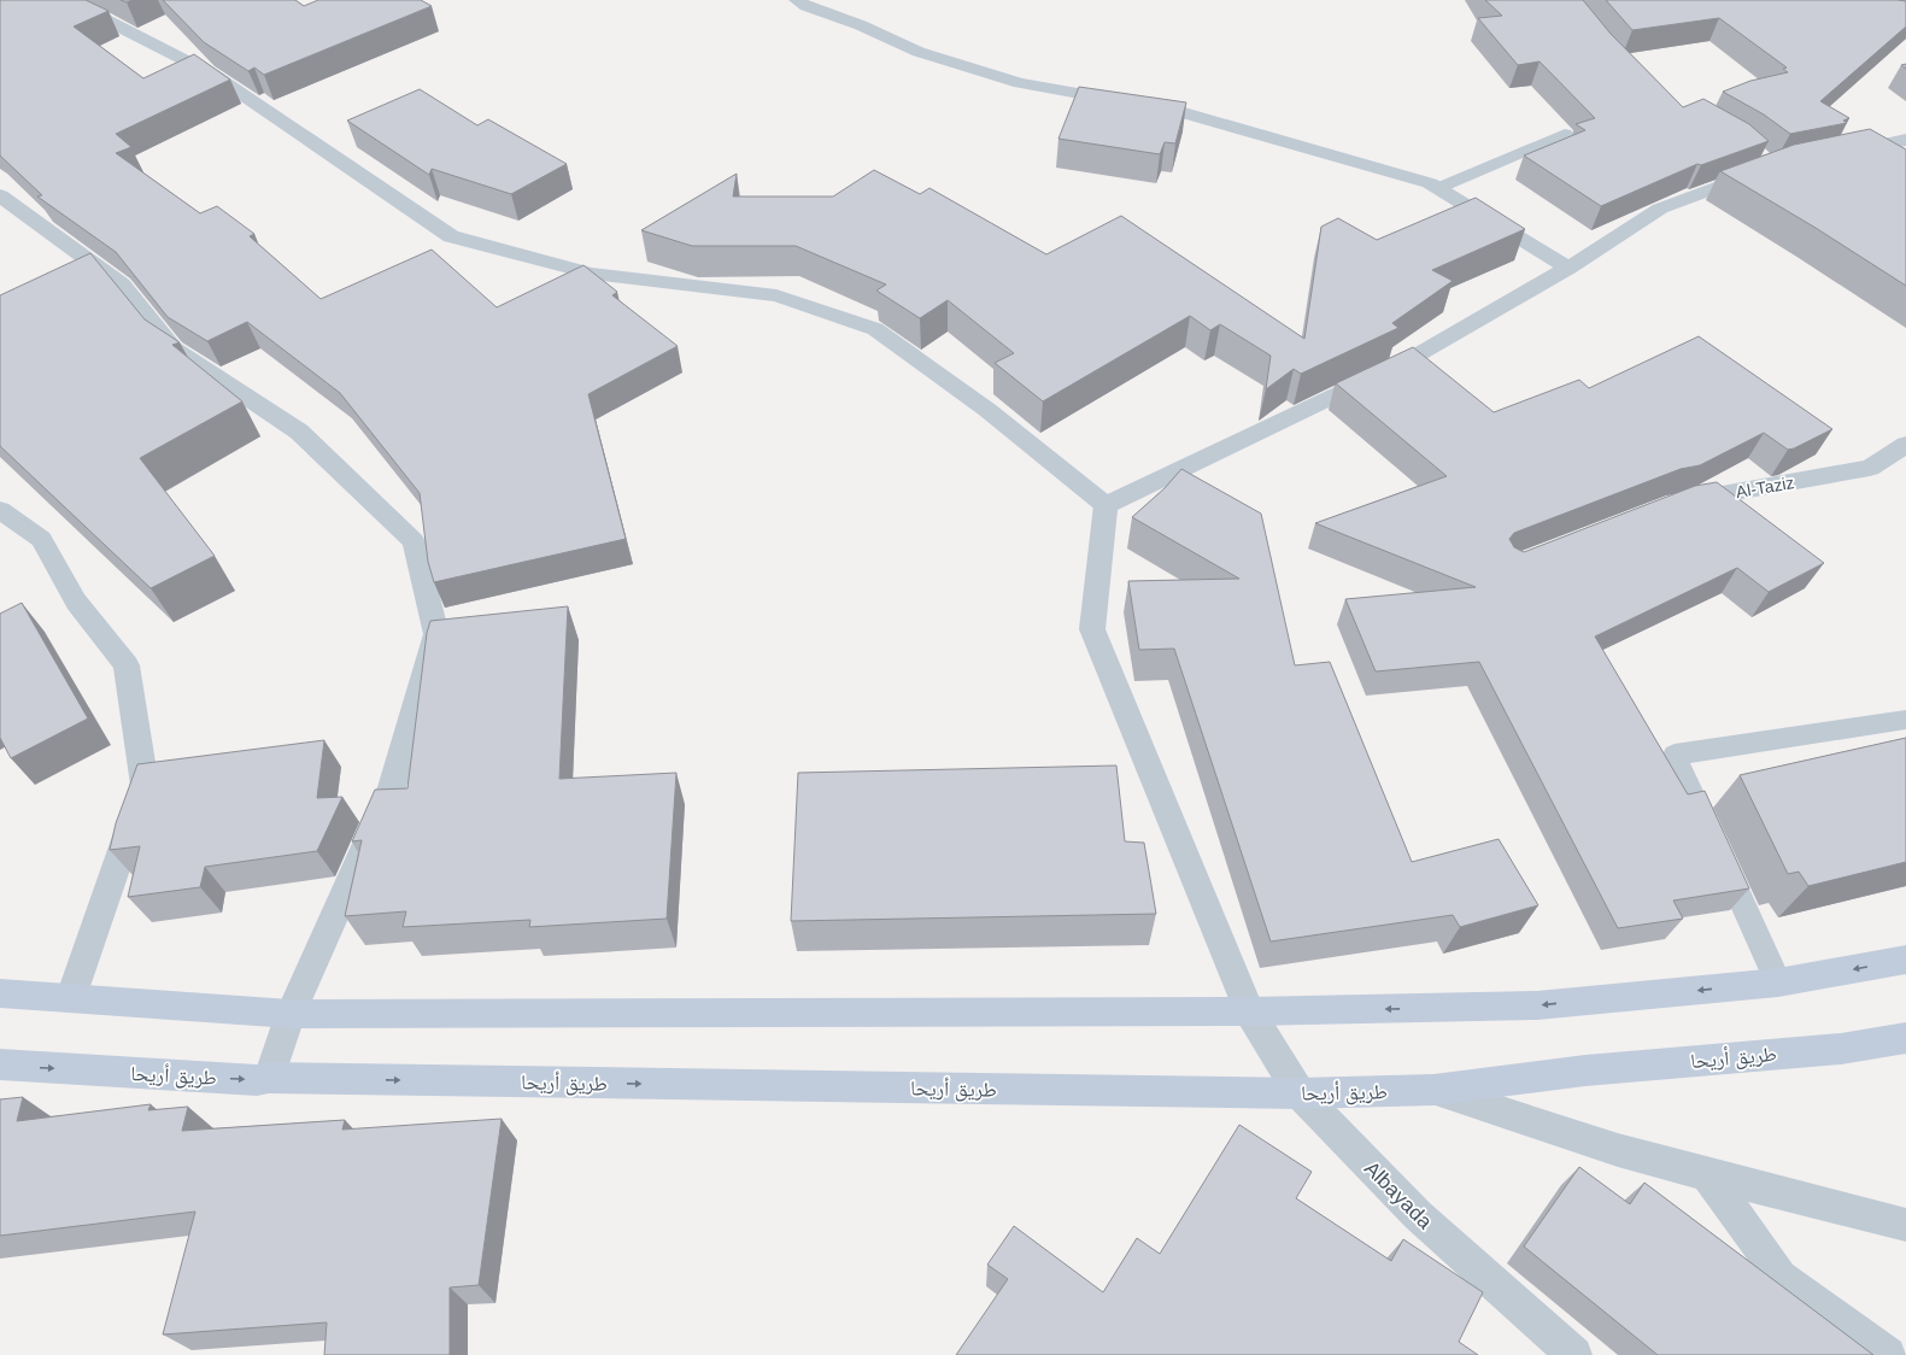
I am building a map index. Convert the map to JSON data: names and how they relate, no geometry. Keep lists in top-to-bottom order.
{
  "streets": {
    "main road": ["طريق أريحا"],
    "street": ["Al-Taziz", "Albayada"]
  },
  "crossings": [
    ["طريق أريحا", "Albayada"]
  ]
}
